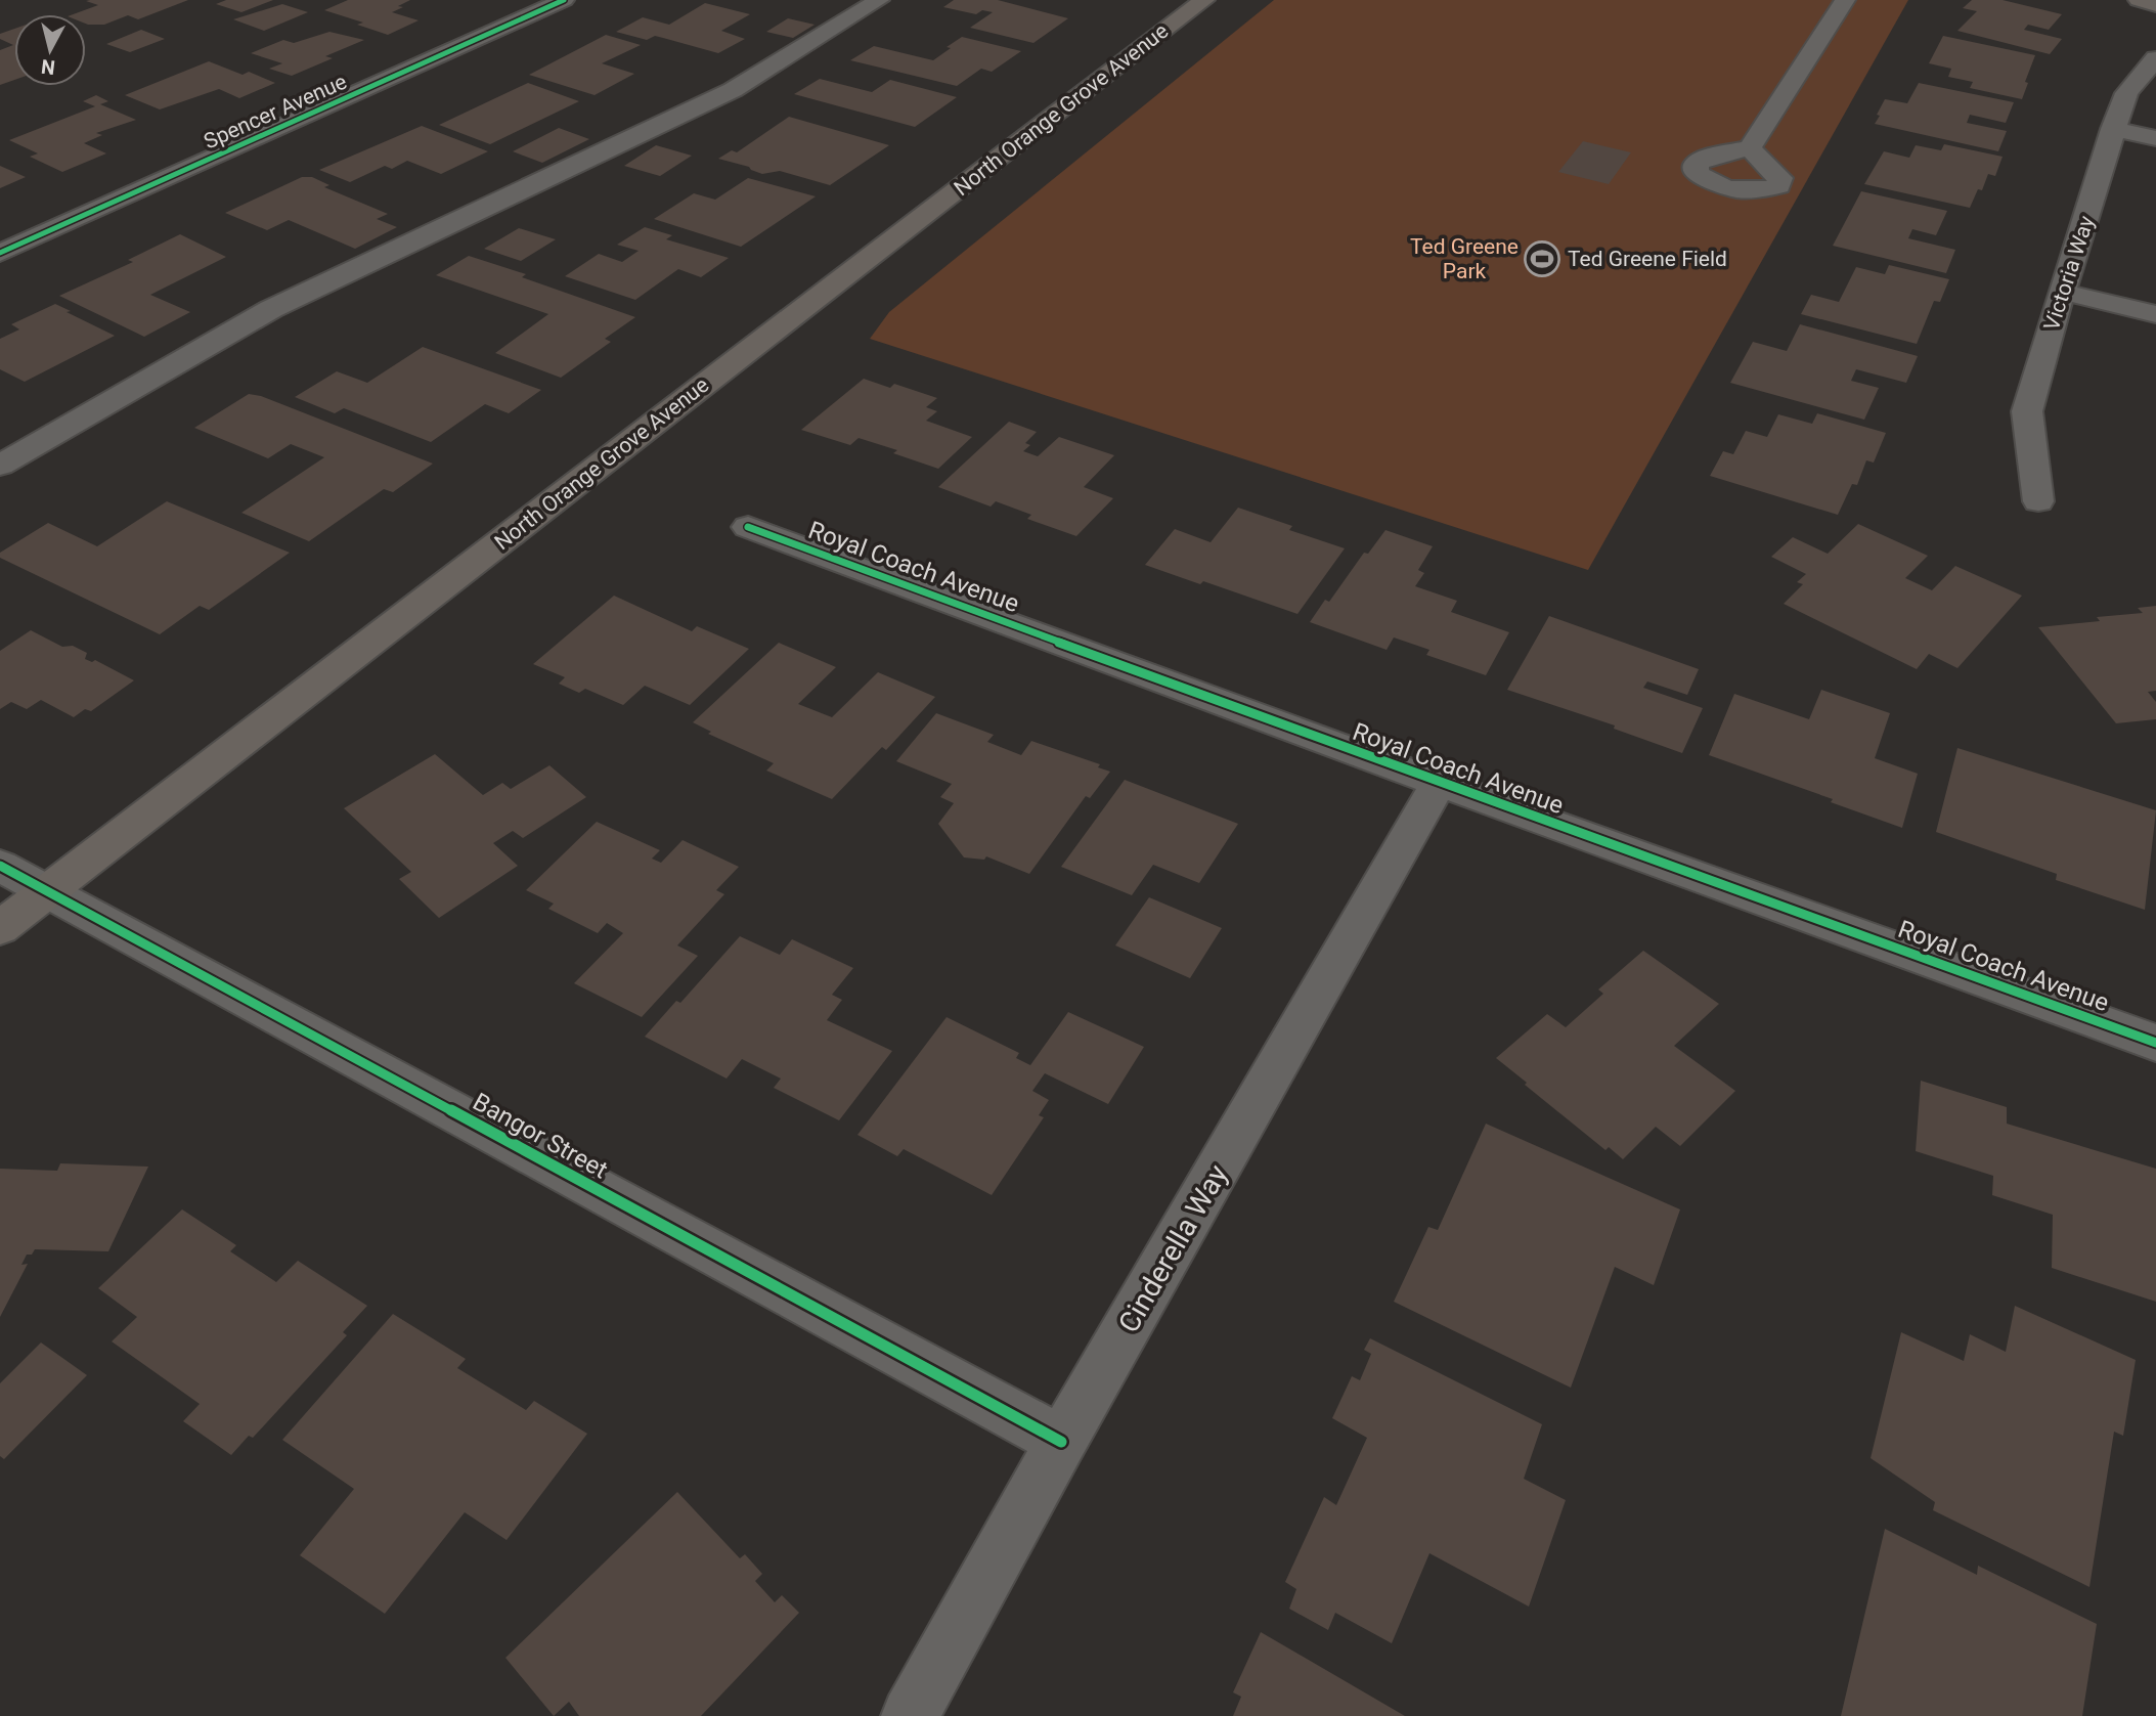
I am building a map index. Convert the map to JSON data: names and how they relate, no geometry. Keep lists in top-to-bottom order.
{
  "streets": {
    "main road": ["North Orange Grove Avenue"],
    "street": [
      "Spencer Avenue",
      "Victoria Way",
      "Royal Coach Avenue",
      "Bangor Street",
      "Cinderella Way"
    ]
  },
  "crossings": [
    ["North Orange Grove Avenue", "Bangor Street"],
    ["Royal Coach Avenue", "Cinderella Way"],
    ["Bangor Street", "Cinderella Way"]
  ],
  "parks": ["Ted Greene Park"],
  "places": {
    "sports": ["Ted Greene Field"]
  },
  "north": "bottom"
}
